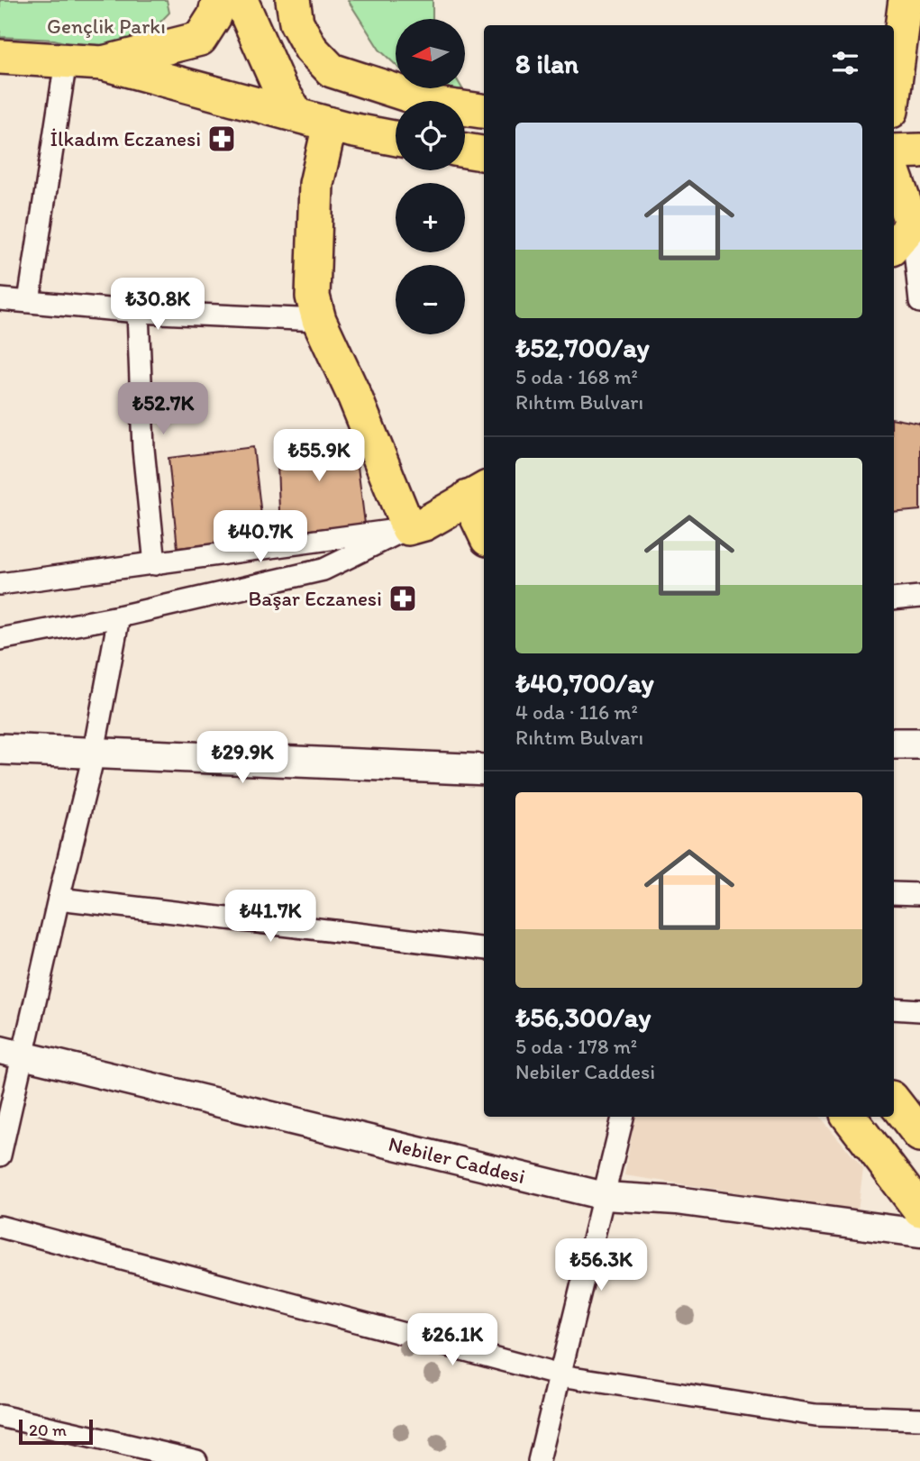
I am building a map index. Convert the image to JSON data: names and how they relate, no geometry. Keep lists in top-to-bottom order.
{
  "streets": {
    "street": ["Nebiler Caddesi"]
  },
  "parks": ["Gençlik Parkı"],
  "places": {
    "pharmacy": ["İlkadım Eczanesi", "Başar Eczanesi"]
  },
  "scale_bar": "20 m",
  "north": "left",
  "page": {
    "map_buttons": ["+", "−"],
    "heading": "8 ilan",
    "list": [
      {
        "name": "₺52,700/ay",
        "note": "5 oda · 168 m² · Rıhtım Bulvarı"
      },
      {
        "name": "₺40,700/ay",
        "note": "4 oda · 116 m² · Rıhtım Bulvarı"
      },
      {
        "name": "₺56,300/ay",
        "note": "5 oda · 178 m² · Nebiler Caddesi"
      }
    ],
    "price": [
      "₺30.8K",
      "₺52.7K",
      "₺55.9K",
      "₺40.7K",
      "₺29.9K",
      "₺41.7K",
      "₺56.3K",
      "₺26.1K"
    ],
    "scale": "20 m"
  }
}
